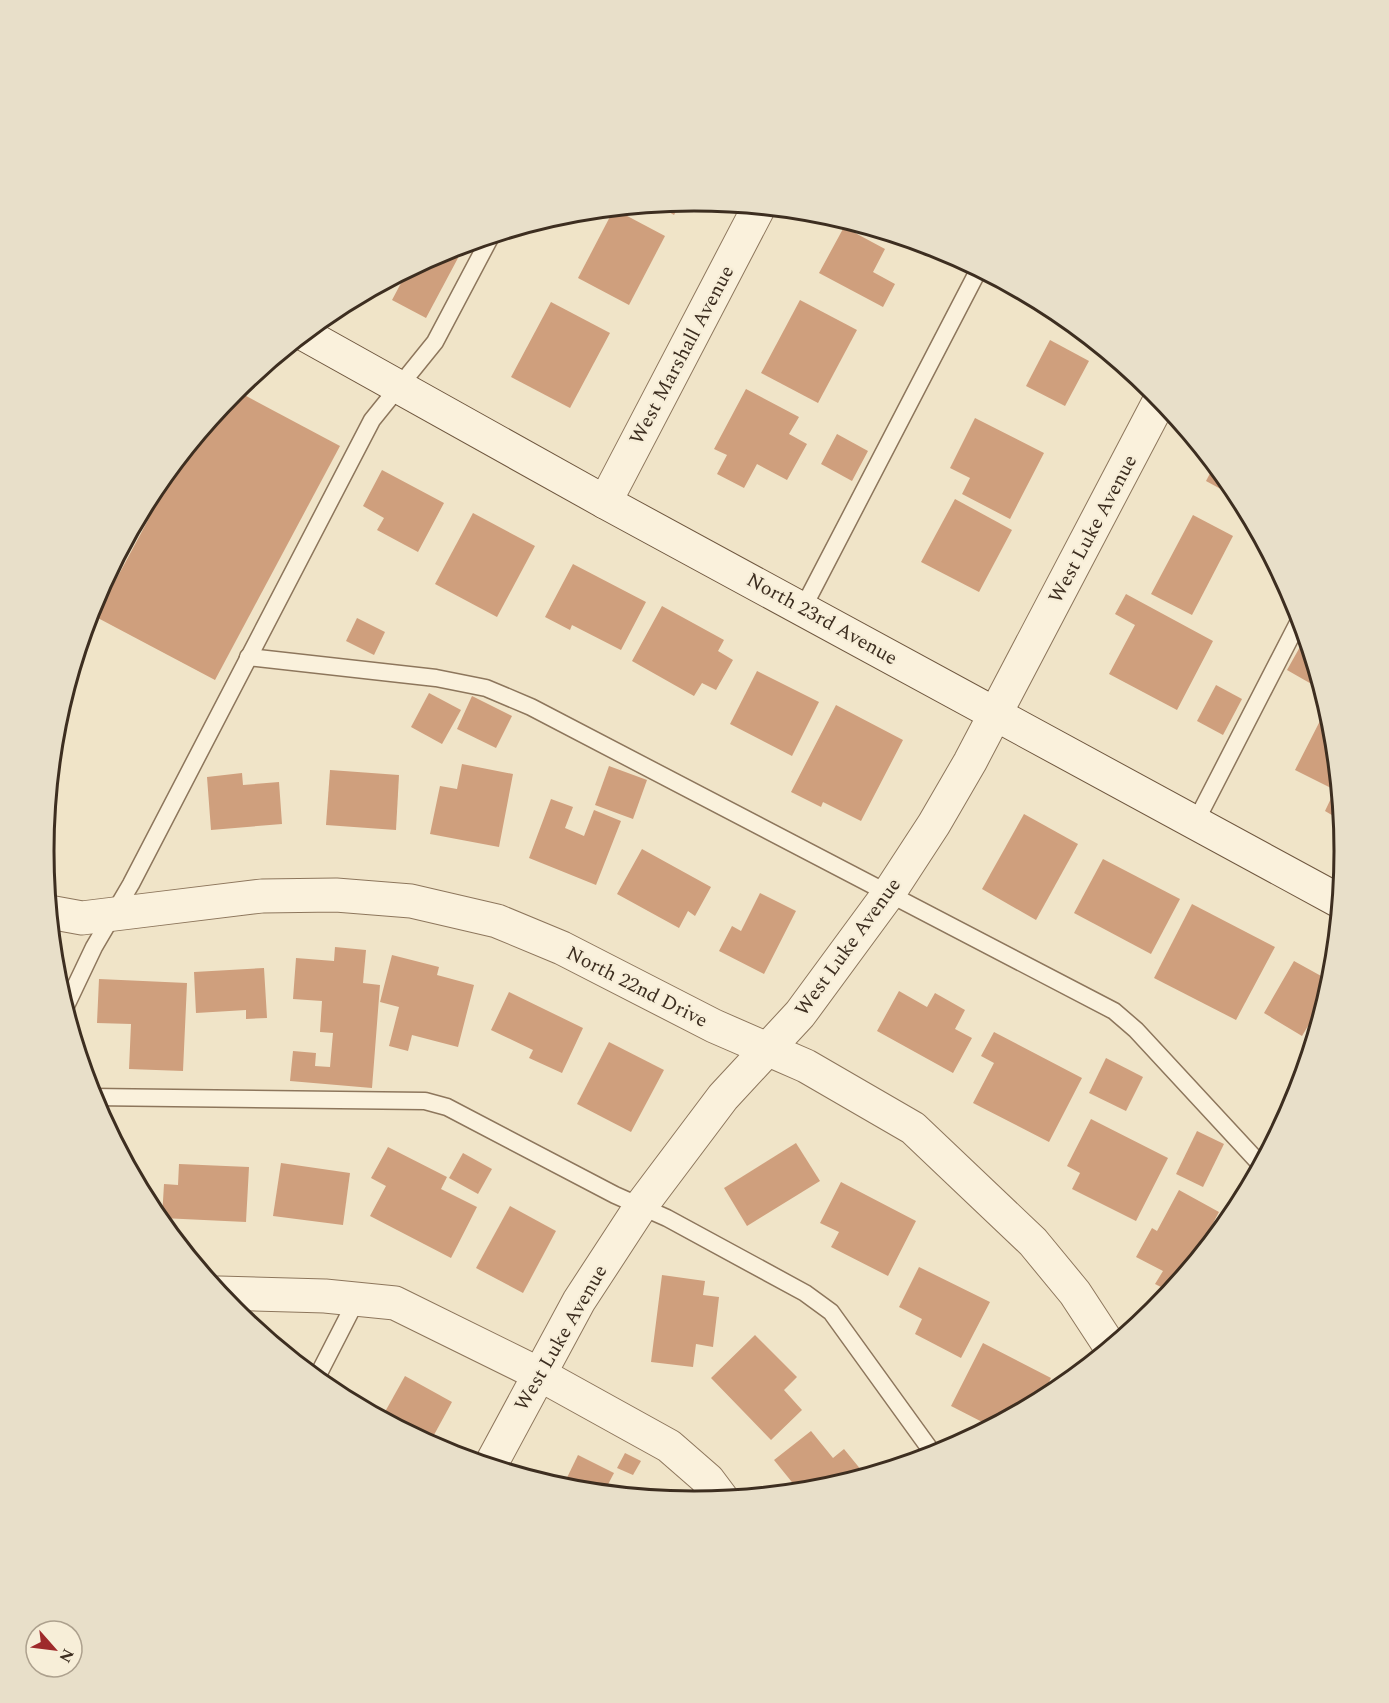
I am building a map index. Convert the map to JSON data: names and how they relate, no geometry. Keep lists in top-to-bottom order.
{
  "streets": {
    "street": [
      "West Marshall Avenue",
      "West Luke Avenue",
      "North 23rd Avenue",
      "North 22nd Drive"
    ]
  },
  "crossings": [
    ["West Marshall Avenue", "North 23rd Avenue"],
    ["West Luke Avenue", "North 23rd Avenue"],
    ["West Luke Avenue", "North 22nd Drive"]
  ],
  "north": "bottom right"
}
